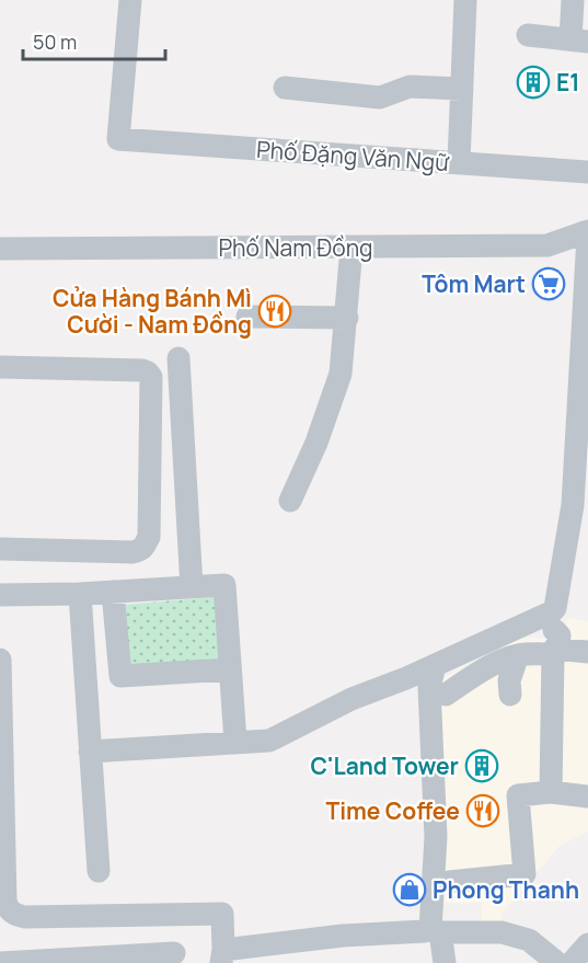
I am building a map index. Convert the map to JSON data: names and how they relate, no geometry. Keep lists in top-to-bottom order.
{
  "streets": {
    "street": ["Phố Đặng Văn Ngữ", "Phố Nam Đồng"]
  },
  "places": {
    "building": ["E1", "C'Land Tower"],
    "supermarket": ["Tôm Mart"],
    "restaurant": ["Cửa Hàng Bánh Mì Cười - Nam Đồng", "Time Coffee"],
    "shop": ["Phong Thanh"]
  },
  "scale_bar": "50 m"
}
